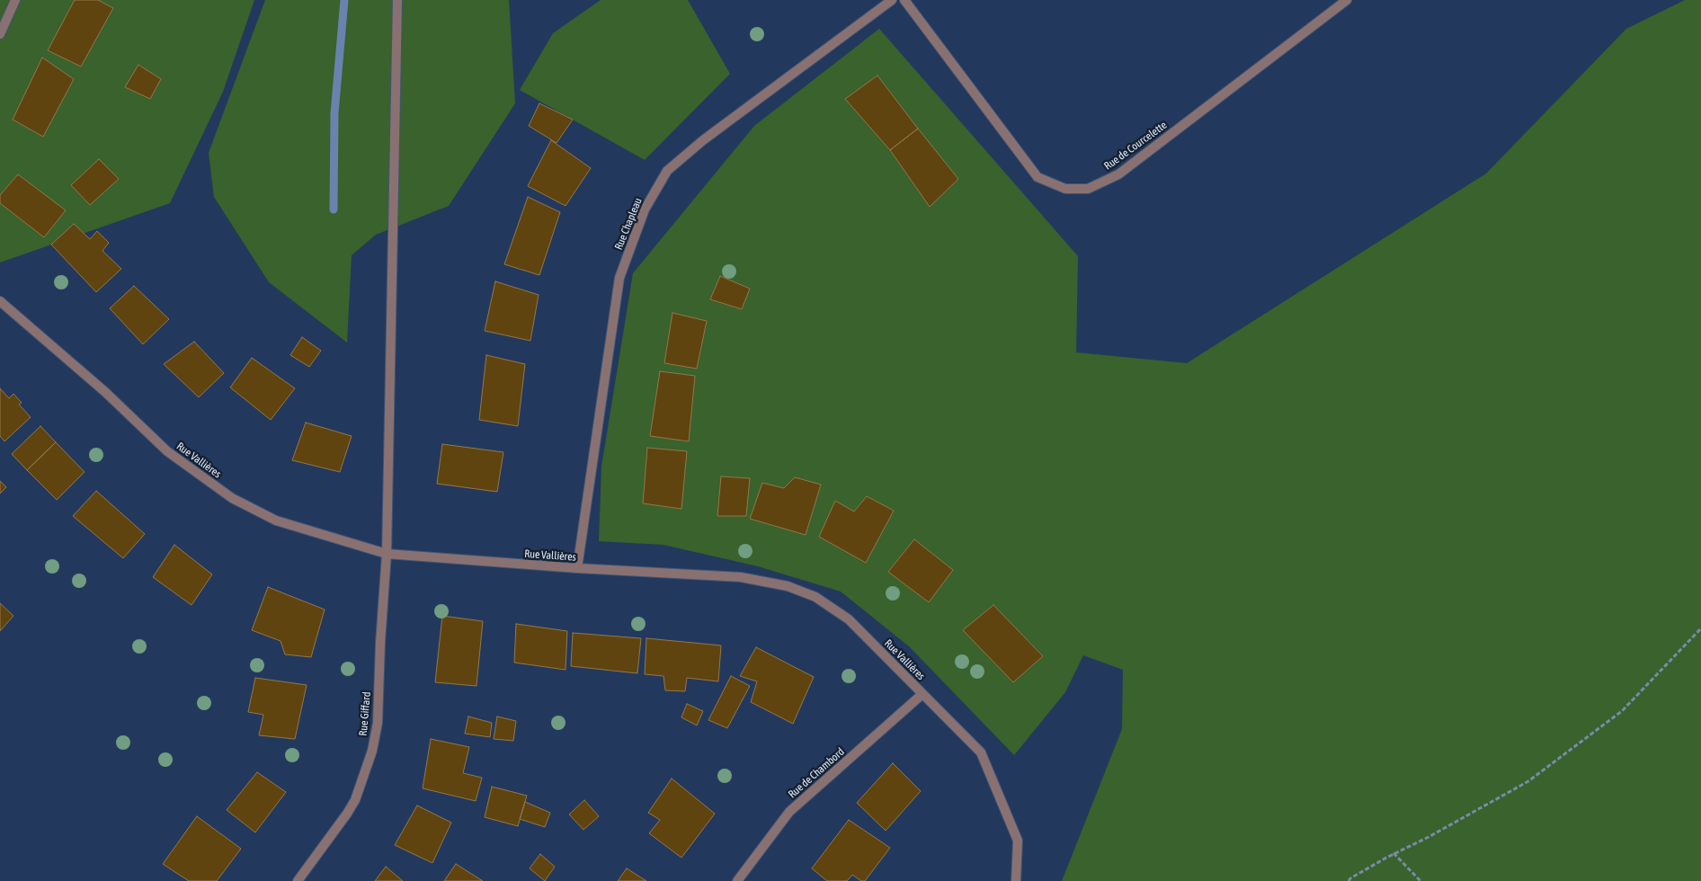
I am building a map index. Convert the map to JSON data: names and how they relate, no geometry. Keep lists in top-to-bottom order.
{
  "streets": {
    "street": [
      "Rue de Courcelette",
      "Rue Chapleau",
      "Rue Vallières",
      "Rue Giffard",
      "Rue de Chambord"
    ]
  },
  "crossings": [
    ["Rue Chapleau", "Rue Vallières"],
    ["Rue Vallières", "Rue Giffard"],
    ["Rue Vallières", "Rue de Chambord"]
  ]
}
